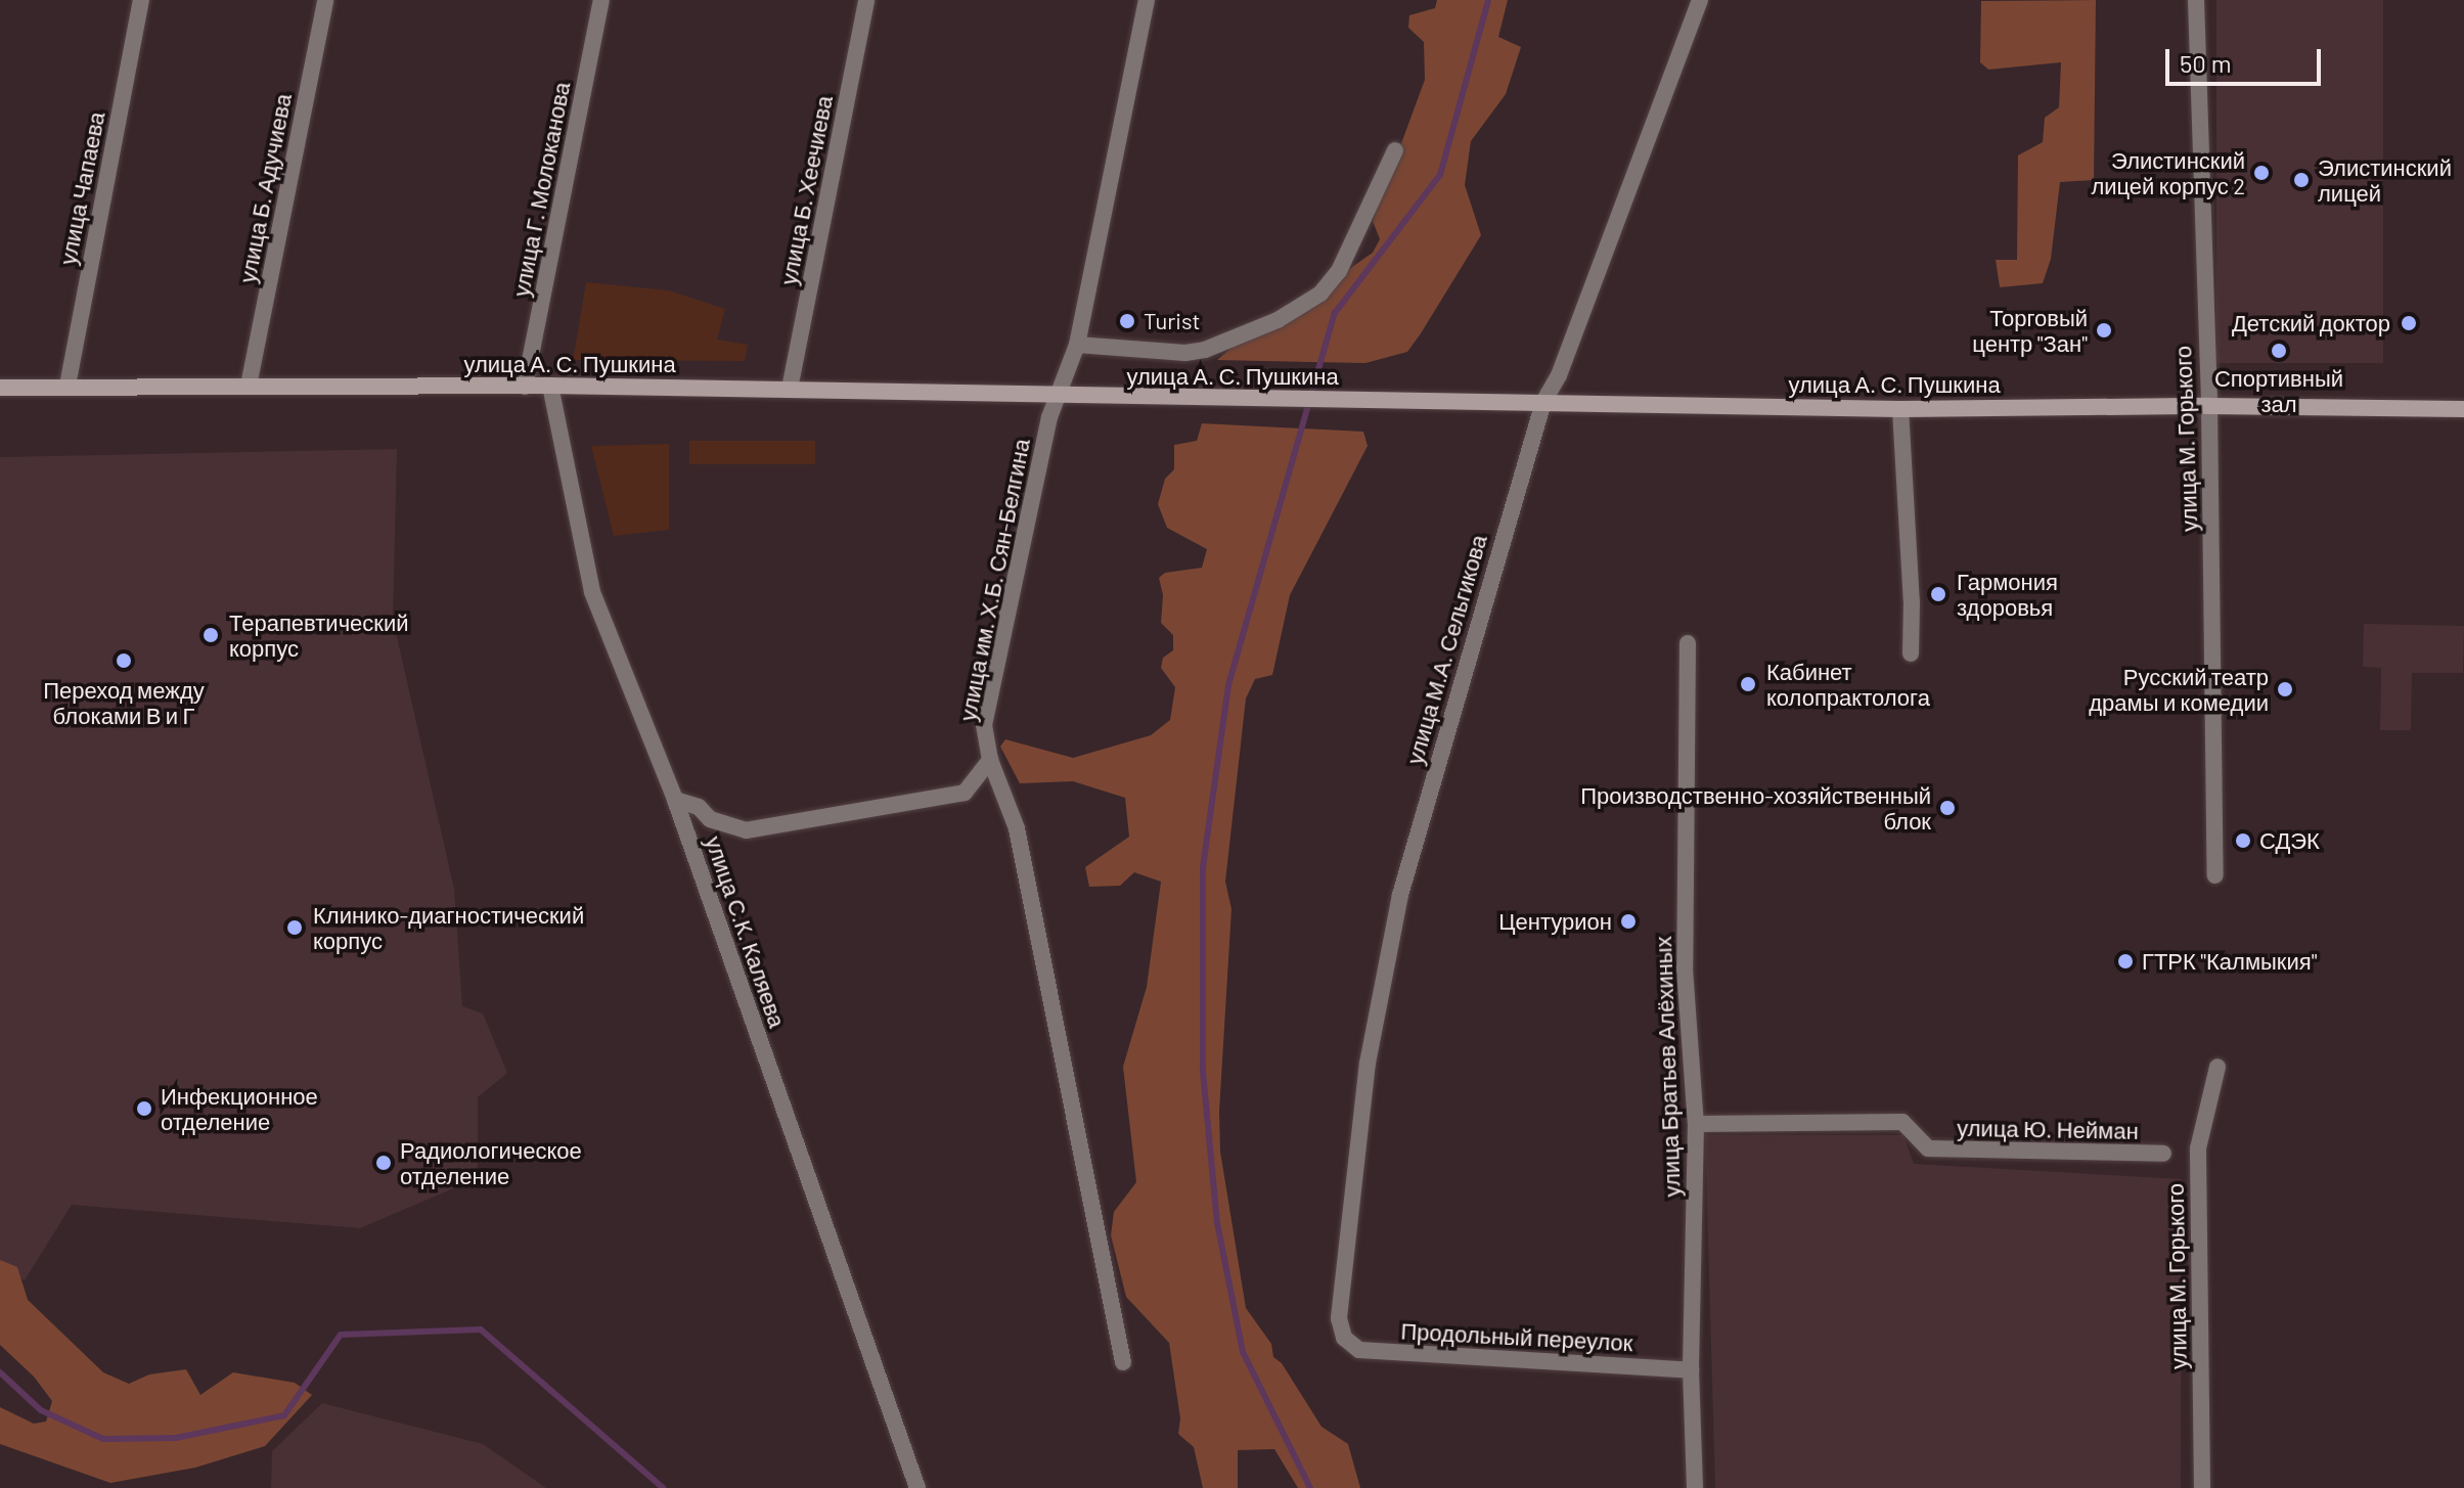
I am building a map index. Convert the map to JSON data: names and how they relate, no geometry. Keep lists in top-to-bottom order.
{
  "streets": {
    "main road": ["улица А. С. Пушкина"],
    "street": [
      "улица Чапаева",
      "улица Б. Адучиева",
      "улица Г. Молоканова",
      "улица Б. Хеечиева",
      "улица М. Горького",
      "улица им. Х.Б. Сян-Белгина",
      "улица М.А. Сельгикова",
      "улица С.К. Каляева",
      "улица Братьев Алёхиных",
      "улица Ю. Нейман",
      "Продольный переулок"
    ]
  },
  "crossings": [
    ["улица Чапаева", "улица А. С. Пушкина"],
    ["улица Б. Адучиева", "улица А. С. Пушкина"],
    ["улица Г. Молоканова", "улица А. С. Пушкина"],
    ["улица Б. Хеечиева", "улица А. С. Пушкина"],
    ["улица А. С. Пушкина", "улица М. Горького"],
    ["улица А. С. Пушкина", "улица им. Х.Б. Сян-Белгина"],
    ["улица А. С. Пушкина", "улица М.А. Сельгикова"],
    ["улица А. С. Пушкина", "улица С.К. Каляева"],
    ["улица М.А. Сельгикова", "Продольный переулок"],
    ["улица Братьев Алёхиных", "улица Ю. Нейман"],
    ["улица Братьев Алёхиных", "Продольный переулок"]
  ],
  "places": [
    "Элистинский лицей корпус 2",
    "Элистинский лицей",
    "Turist",
    "Детский доктор",
    "Торговый центр \"Зан\"",
    "Спортивный зал",
    "Гармония здоровья",
    "Терапевтический корпус",
    "Переход между блоками В и Г",
    "Кабинет колопрактолога",
    "Русский театр драмы и комедии",
    "Производственно-хозяйственный блок",
    "СДЭК",
    "Центурион",
    "Клинико-диагностический корпус",
    "ГТРК \"Калмыкия\"",
    "Инфекционное отделение",
    "Радиологическое отделение"
  ],
  "scale_bar": "50 m"
}
